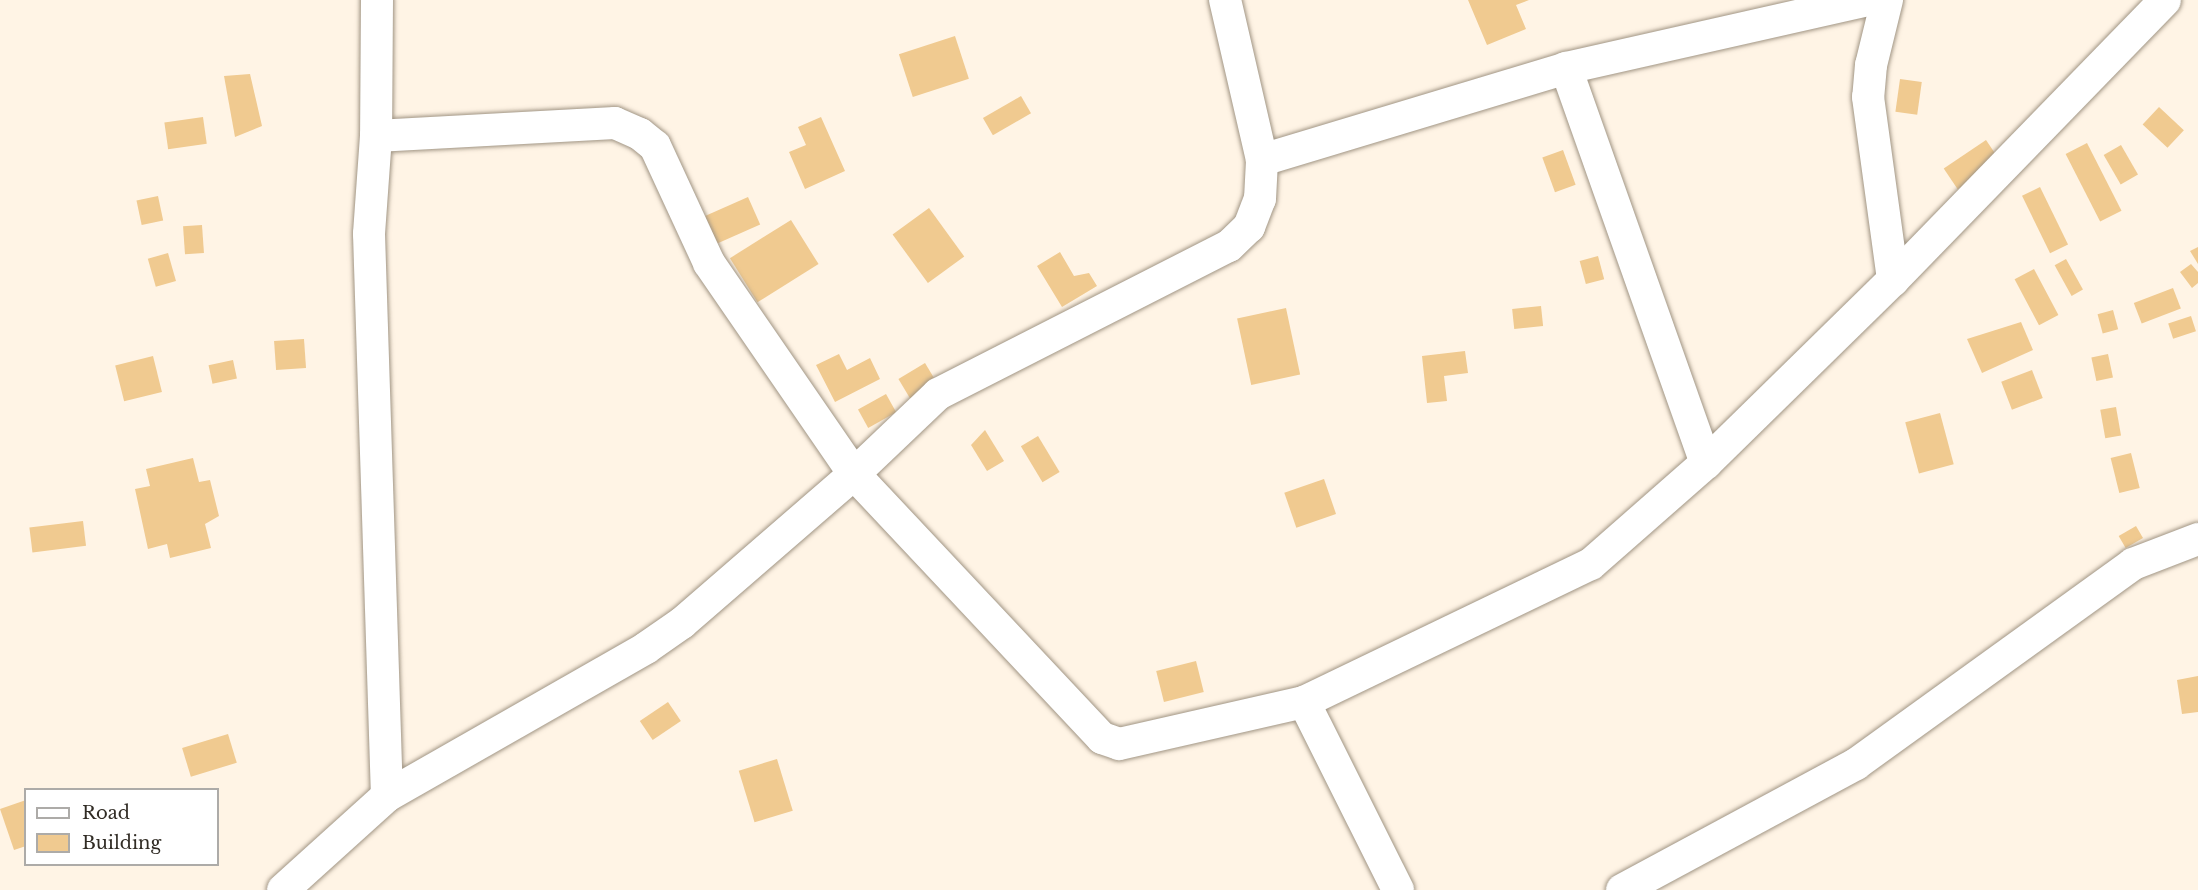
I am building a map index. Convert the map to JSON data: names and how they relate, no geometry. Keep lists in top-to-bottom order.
{
  "legend": ["Road", "Building"]
}
